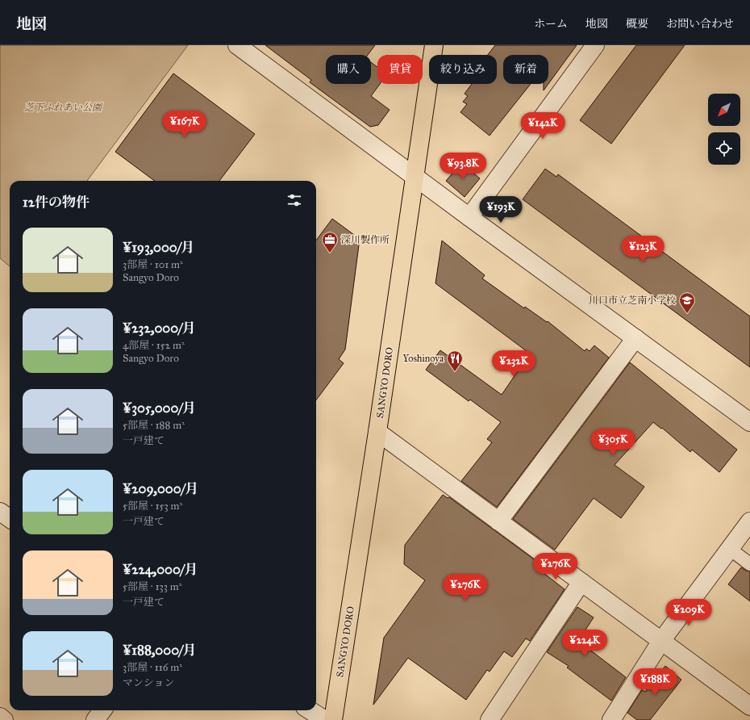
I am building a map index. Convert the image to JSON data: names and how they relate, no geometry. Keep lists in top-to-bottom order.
{
  "streets": {
    "main road": ["SANGYO DORO"]
  },
  "parks": ["芝下ふれあい公園"],
  "places": {
    "office": ["深川製作所"],
    "school or university": ["川口市立芝南小学校"],
    "restaurant": ["Yoshinoya"]
  },
  "north": "bottom left",
  "page": {
    "header": "地図",
    "nav": [
      "ホーム",
      "地図",
      "概要",
      "お問い合わせ"
    ],
    "chip": [
      "購入",
      "賃貸",
      "絞り込み",
      "新着"
    ],
    "price": [
      "¥167K",
      "¥142K",
      "¥93.8K",
      "¥193K",
      "¥123K",
      "¥232K",
      "¥305K",
      "¥276K",
      "¥276K",
      "¥209K",
      "¥224K",
      "¥188K"
    ],
    "heading": "12件の物件",
    "list": [
      {
        "name": "¥193,000/月",
        "note": "3部屋 · 101 m² · Sangyo Doro"
      },
      {
        "name": "¥232,000/月",
        "note": "4部屋 · 152 m² · Sangyo Doro"
      },
      {
        "name": "¥305,000/月",
        "note": "5部屋 · 188 m² · 一戸建て"
      },
      {
        "name": "¥209,000/月",
        "note": "5部屋 · 153 m² · 一戸建て"
      },
      {
        "name": "¥224,000/月",
        "note": "5部屋 · 133 m² · 一戸建て"
      },
      {
        "name": "¥188,000/月",
        "note": "3部屋 · 116 m² · マンション"
      }
    ]
  }
}
